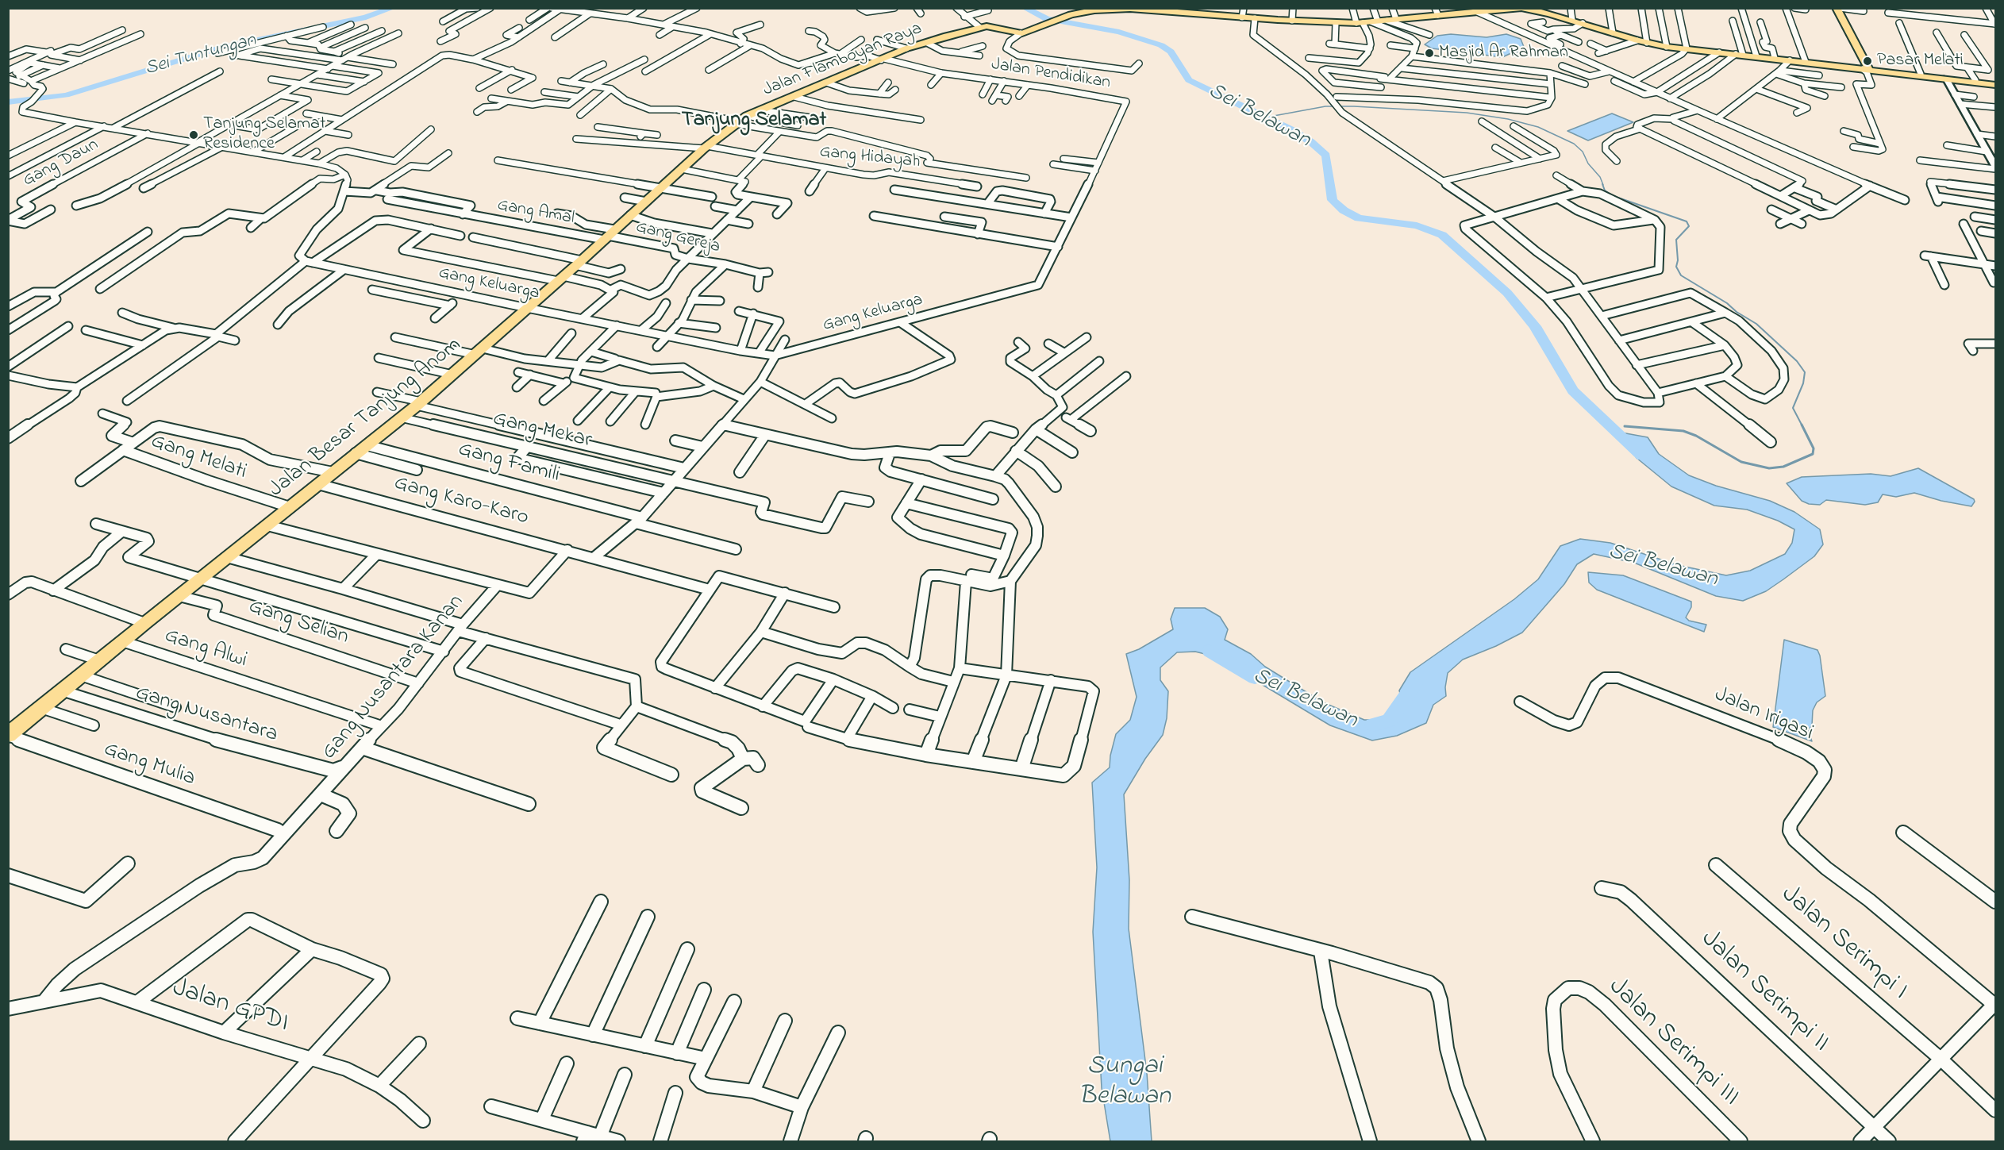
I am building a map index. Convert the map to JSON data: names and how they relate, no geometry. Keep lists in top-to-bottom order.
{
  "streets": {
    "main road": ["Jalan Flamboyan Raya", "Jalan Besar Tanjung Anom"],
    "street": [
      "Jalan Pendidikan",
      "Gang Hidayah",
      "Gang Daun",
      "Gang Amal",
      "Gang Gereja",
      "Gang Keluarga",
      "Gang Mekar",
      "Gang Melati",
      "Gang Famili",
      "Gang Karo-Karo",
      "Gang Selian",
      "Gang Alwi",
      "Gang Nusantara Kanan",
      "Gang Nusantara",
      "Jalan Irigasi",
      "Gang Mulia",
      "Jalan Serimpi I",
      "Jalan Serimpi II",
      "Jalan GPDI",
      "Jalan Serimpi III"
    ]
  },
  "crossings": [
    ["Jalan Flamboyan Raya", "Jalan Pendidikan"],
    ["Jalan Flamboyan Raya", "Jalan Besar Tanjung Anom"],
    ["Jalan Pendidikan", "Gang Keluarga"],
    ["Gang Hidayah", "Jalan Besar Tanjung Anom"],
    ["Gang Amal", "Gang Gereja"],
    ["Gang Amal", "Jalan Besar Tanjung Anom"],
    ["Gang Gereja", "Jalan Besar Tanjung Anom"],
    ["Gang Keluarga", "Jalan Besar Tanjung Anom"],
    ["Jalan Besar Tanjung Anom", "Gang Mekar"],
    ["Jalan Besar Tanjung Anom", "Gang Melati"],
    ["Jalan Besar Tanjung Anom", "Gang Famili"],
    ["Jalan Besar Tanjung Anom", "Gang Karo-Karo"],
    ["Jalan Besar Tanjung Anom", "Gang Selian"],
    ["Jalan Besar Tanjung Anom", "Gang Alwi"],
    ["Jalan Besar Tanjung Anom", "Gang Nusantara"],
    ["Jalan Besar Tanjung Anom", "Gang Mulia"],
    ["Gang Selian", "Gang Nusantara Kanan"],
    ["Gang Alwi", "Gang Nusantara Kanan"],
    ["Gang Nusantara Kanan", "Gang Nusantara"],
    ["Gang Nusantara Kanan", "Jalan GPDI"]
  ],
  "districts": ["Tanjung Selamat"],
  "water": ["Sei Tuntungan", "Sei Belawan", "Sungai Belawan"],
  "places": ["Masjid Ar Rahman", "Pasar Melati", "Tanjung Selamat Residence"]
}
